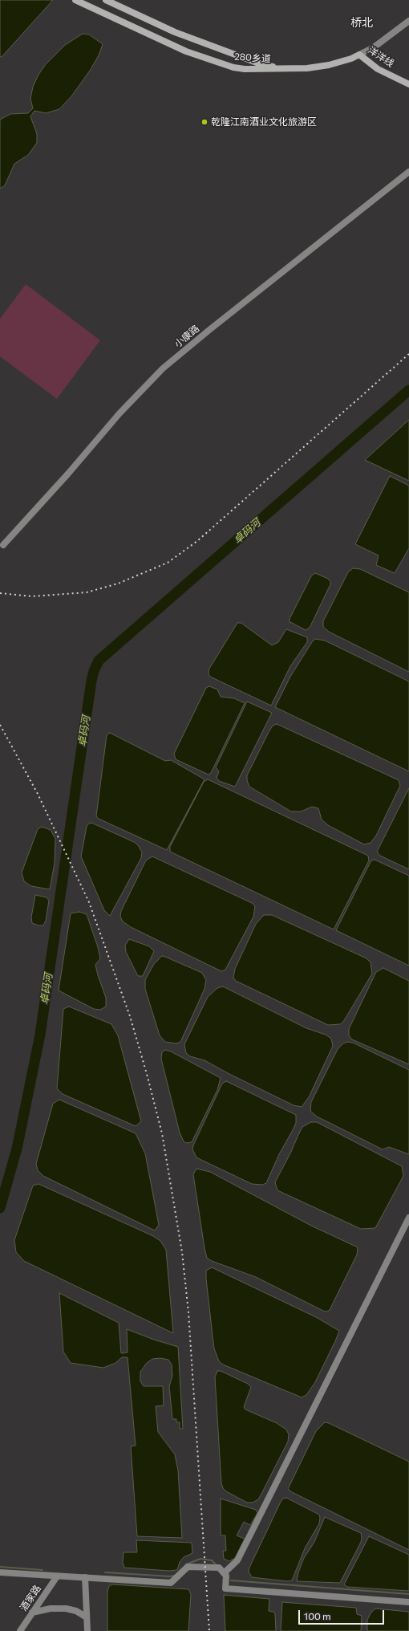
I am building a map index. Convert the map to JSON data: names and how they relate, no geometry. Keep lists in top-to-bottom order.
{
  "streets": {
    "main road": ["洋洋线", "280乡道"],
    "street": ["小康路", "酒家路"]
  },
  "crossings": [
    ["洋洋线", "280乡道"]
  ],
  "districts": ["桥北"],
  "water": ["卓码河"],
  "places": ["乾隆江南酒业文化旅游区"],
  "scale_bar": "100 m"
}
